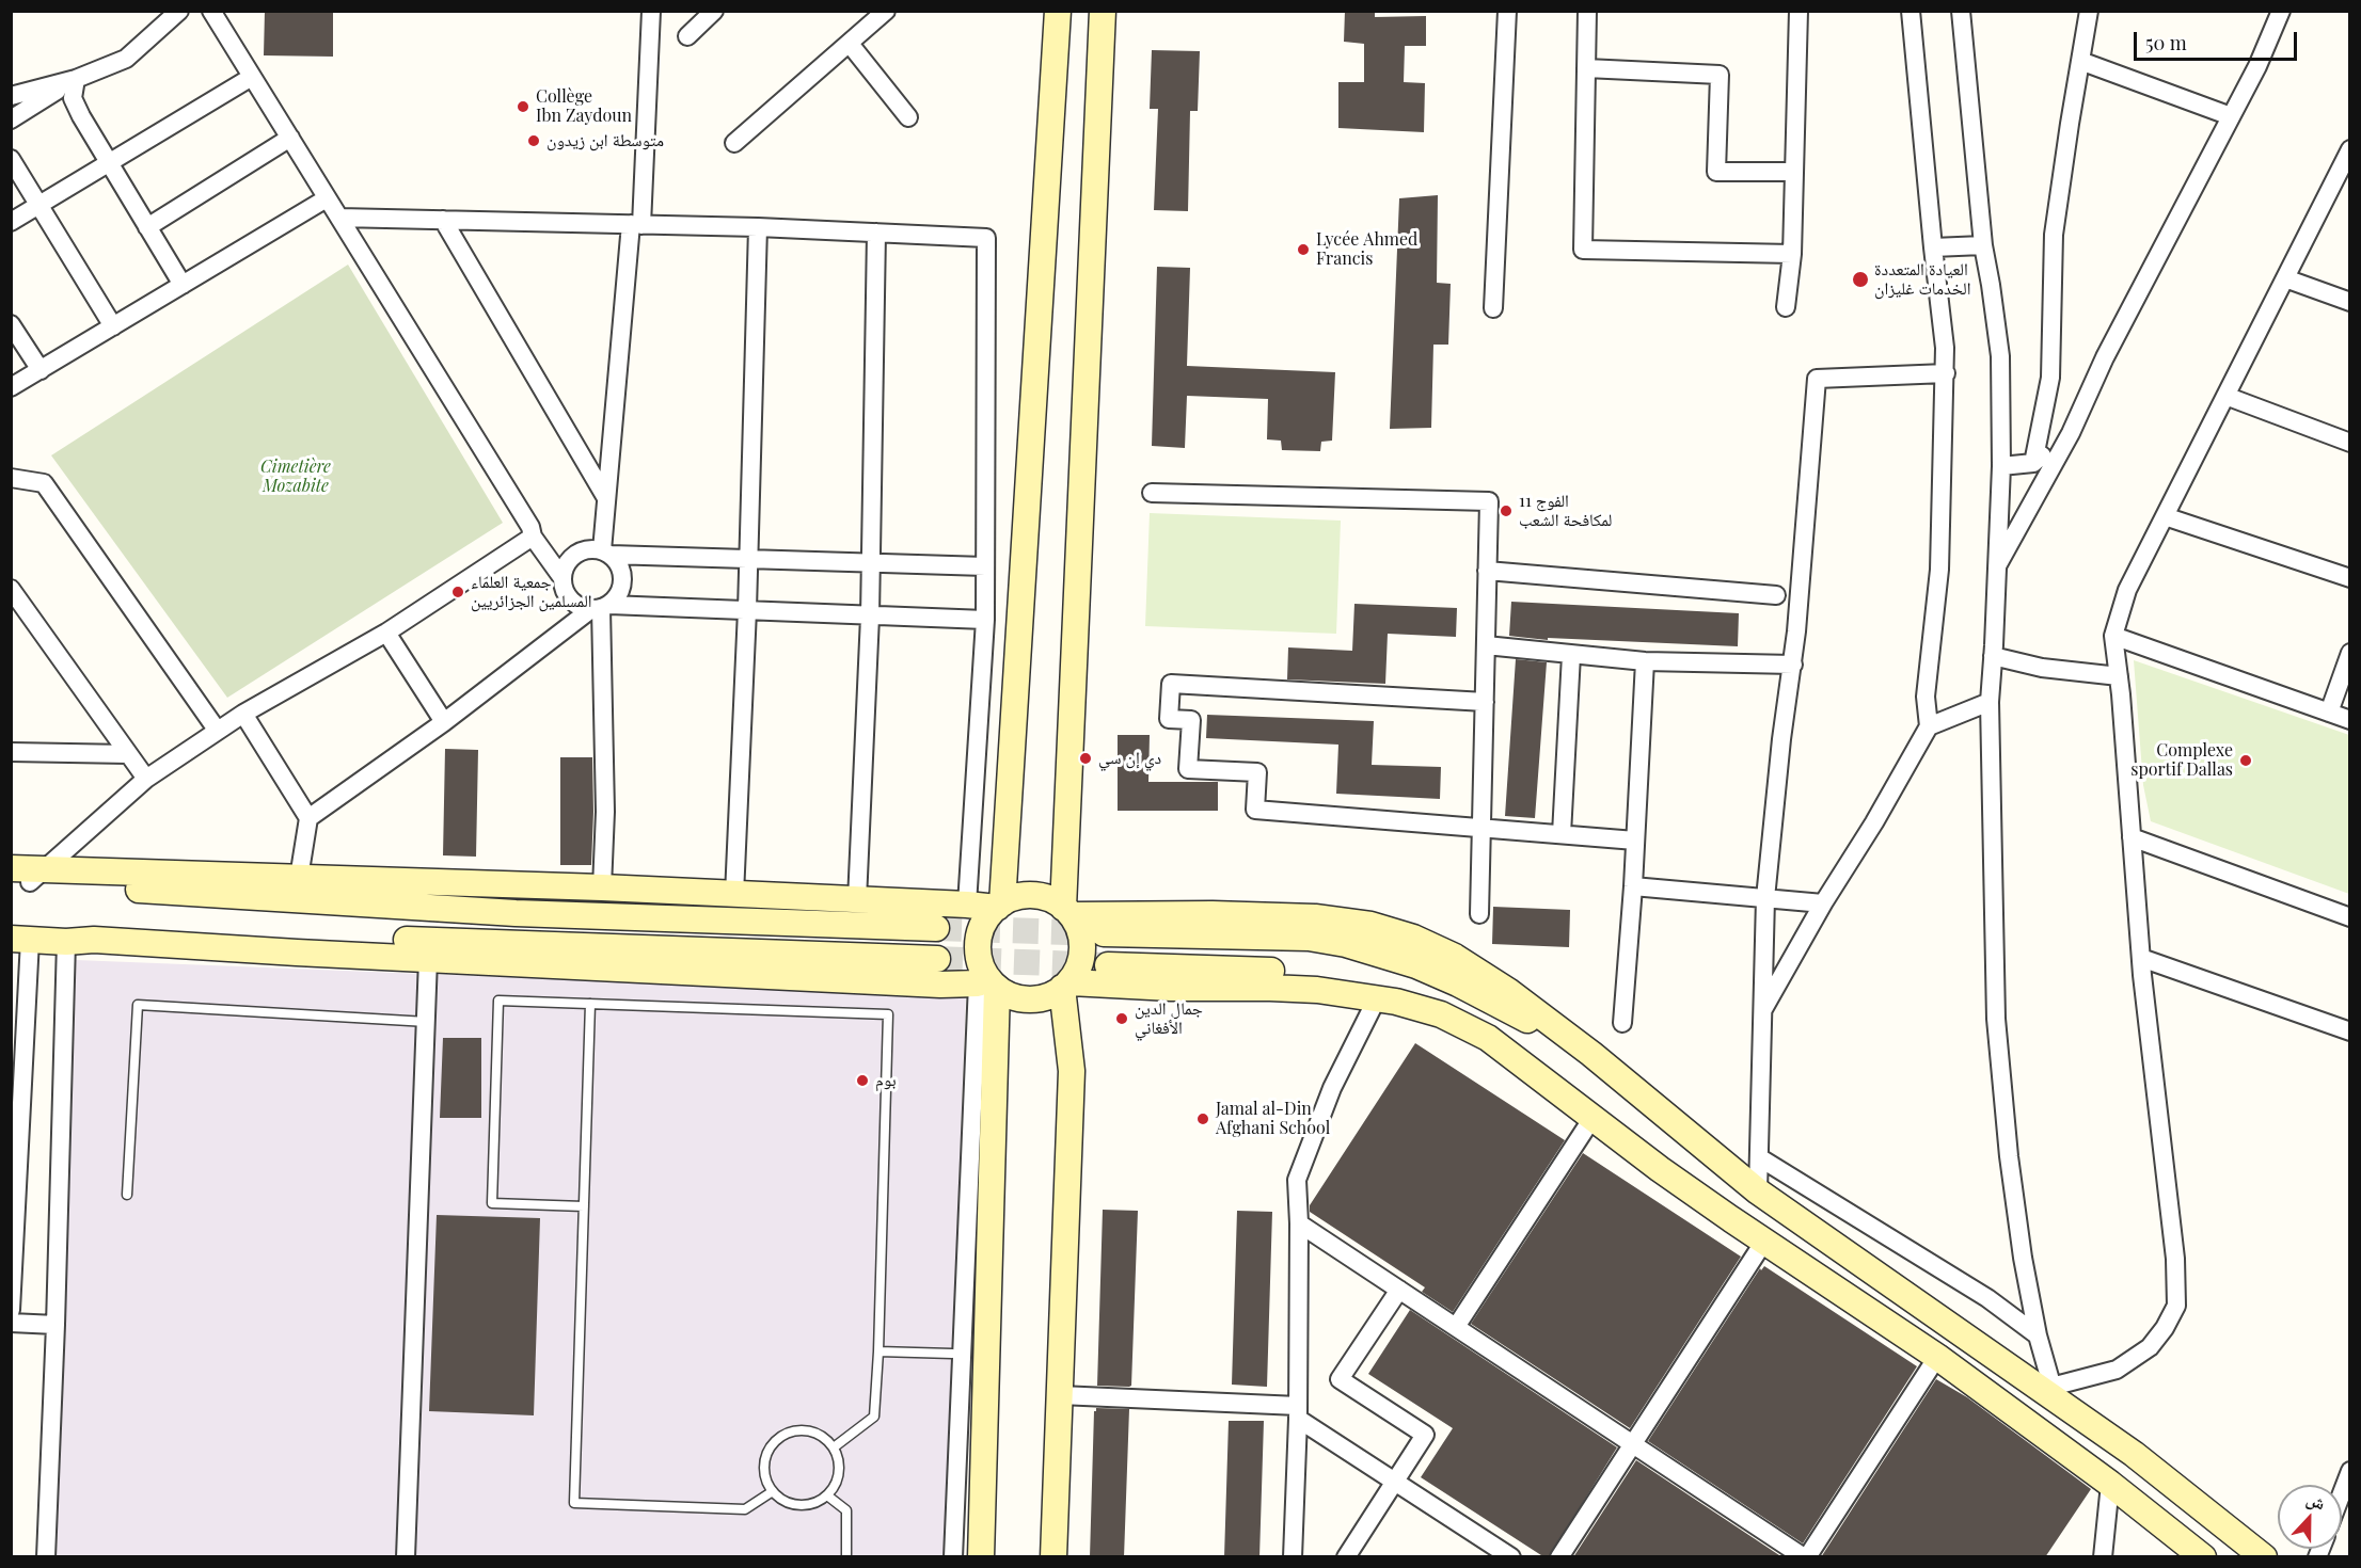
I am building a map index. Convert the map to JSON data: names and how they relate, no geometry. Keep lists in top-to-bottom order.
{
  "parks": ["Cimetière Mozabite"],
  "places": [
    "Collège Ibn Zaydoun",
    "متوسطة ابن زيدون",
    "Lycée Ahmed Francis",
    "العيادة المتعددة الخدمات غليزان",
    "الفوج 11 لمكافحة الشعب",
    "جمعية العلماء المسلمين الجزائريين",
    "دي إن سي",
    "Complexe sportif Dallas",
    "جمال الدين الأفغاني",
    "بوم",
    "Jamal al-Din Afghani School"
  ],
  "scale_bar": "50 m",
  "north": "top"
}
